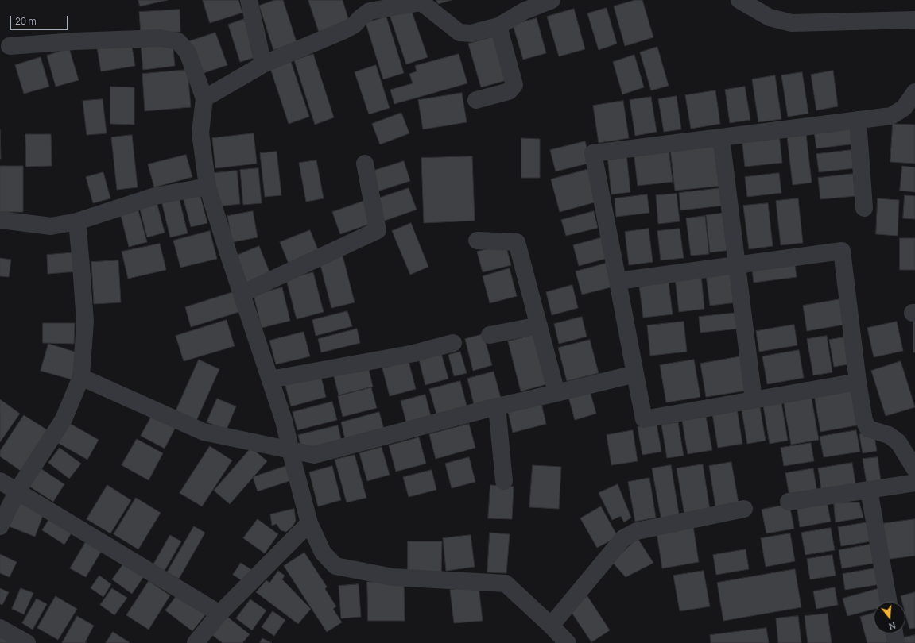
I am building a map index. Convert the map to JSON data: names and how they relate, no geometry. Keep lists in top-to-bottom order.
{
  "scale_bar": "20 m",
  "north": "bottom"
}
